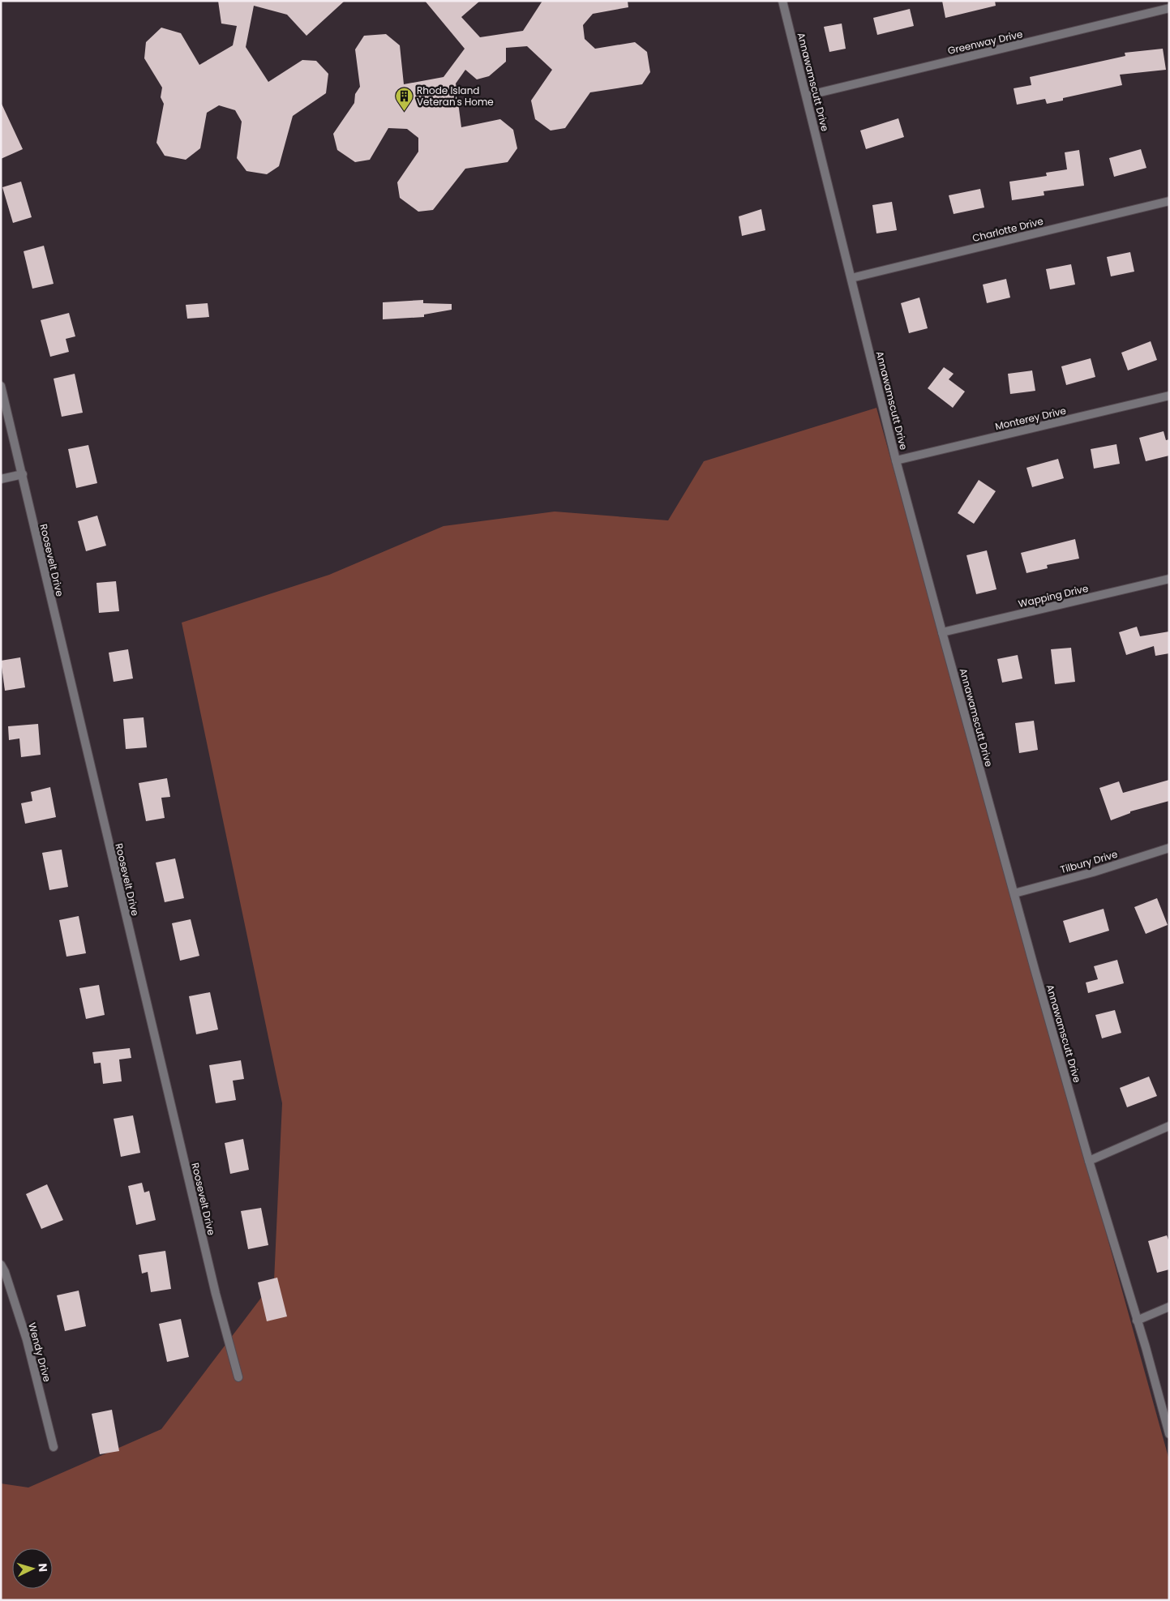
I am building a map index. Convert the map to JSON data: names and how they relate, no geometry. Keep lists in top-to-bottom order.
{
  "streets": {
    "street": [
      "Greenway Drive",
      "Annawamscutt Drive",
      "Charlotte Drive",
      "Monterey Drive",
      "Roosevelt Drive",
      "Wapping Drive",
      "Tilbury Drive",
      "Wendy Drive"
    ]
  },
  "crossings": [
    ["Greenway Drive", "Annawamscutt Drive"],
    ["Annawamscutt Drive", "Charlotte Drive"],
    ["Annawamscutt Drive", "Monterey Drive"],
    ["Annawamscutt Drive", "Wapping Drive"],
    ["Annawamscutt Drive", "Tilbury Drive"]
  ],
  "places": {
    "building": ["Rhode Island Veteran's Home"]
  },
  "north": "right"
}
